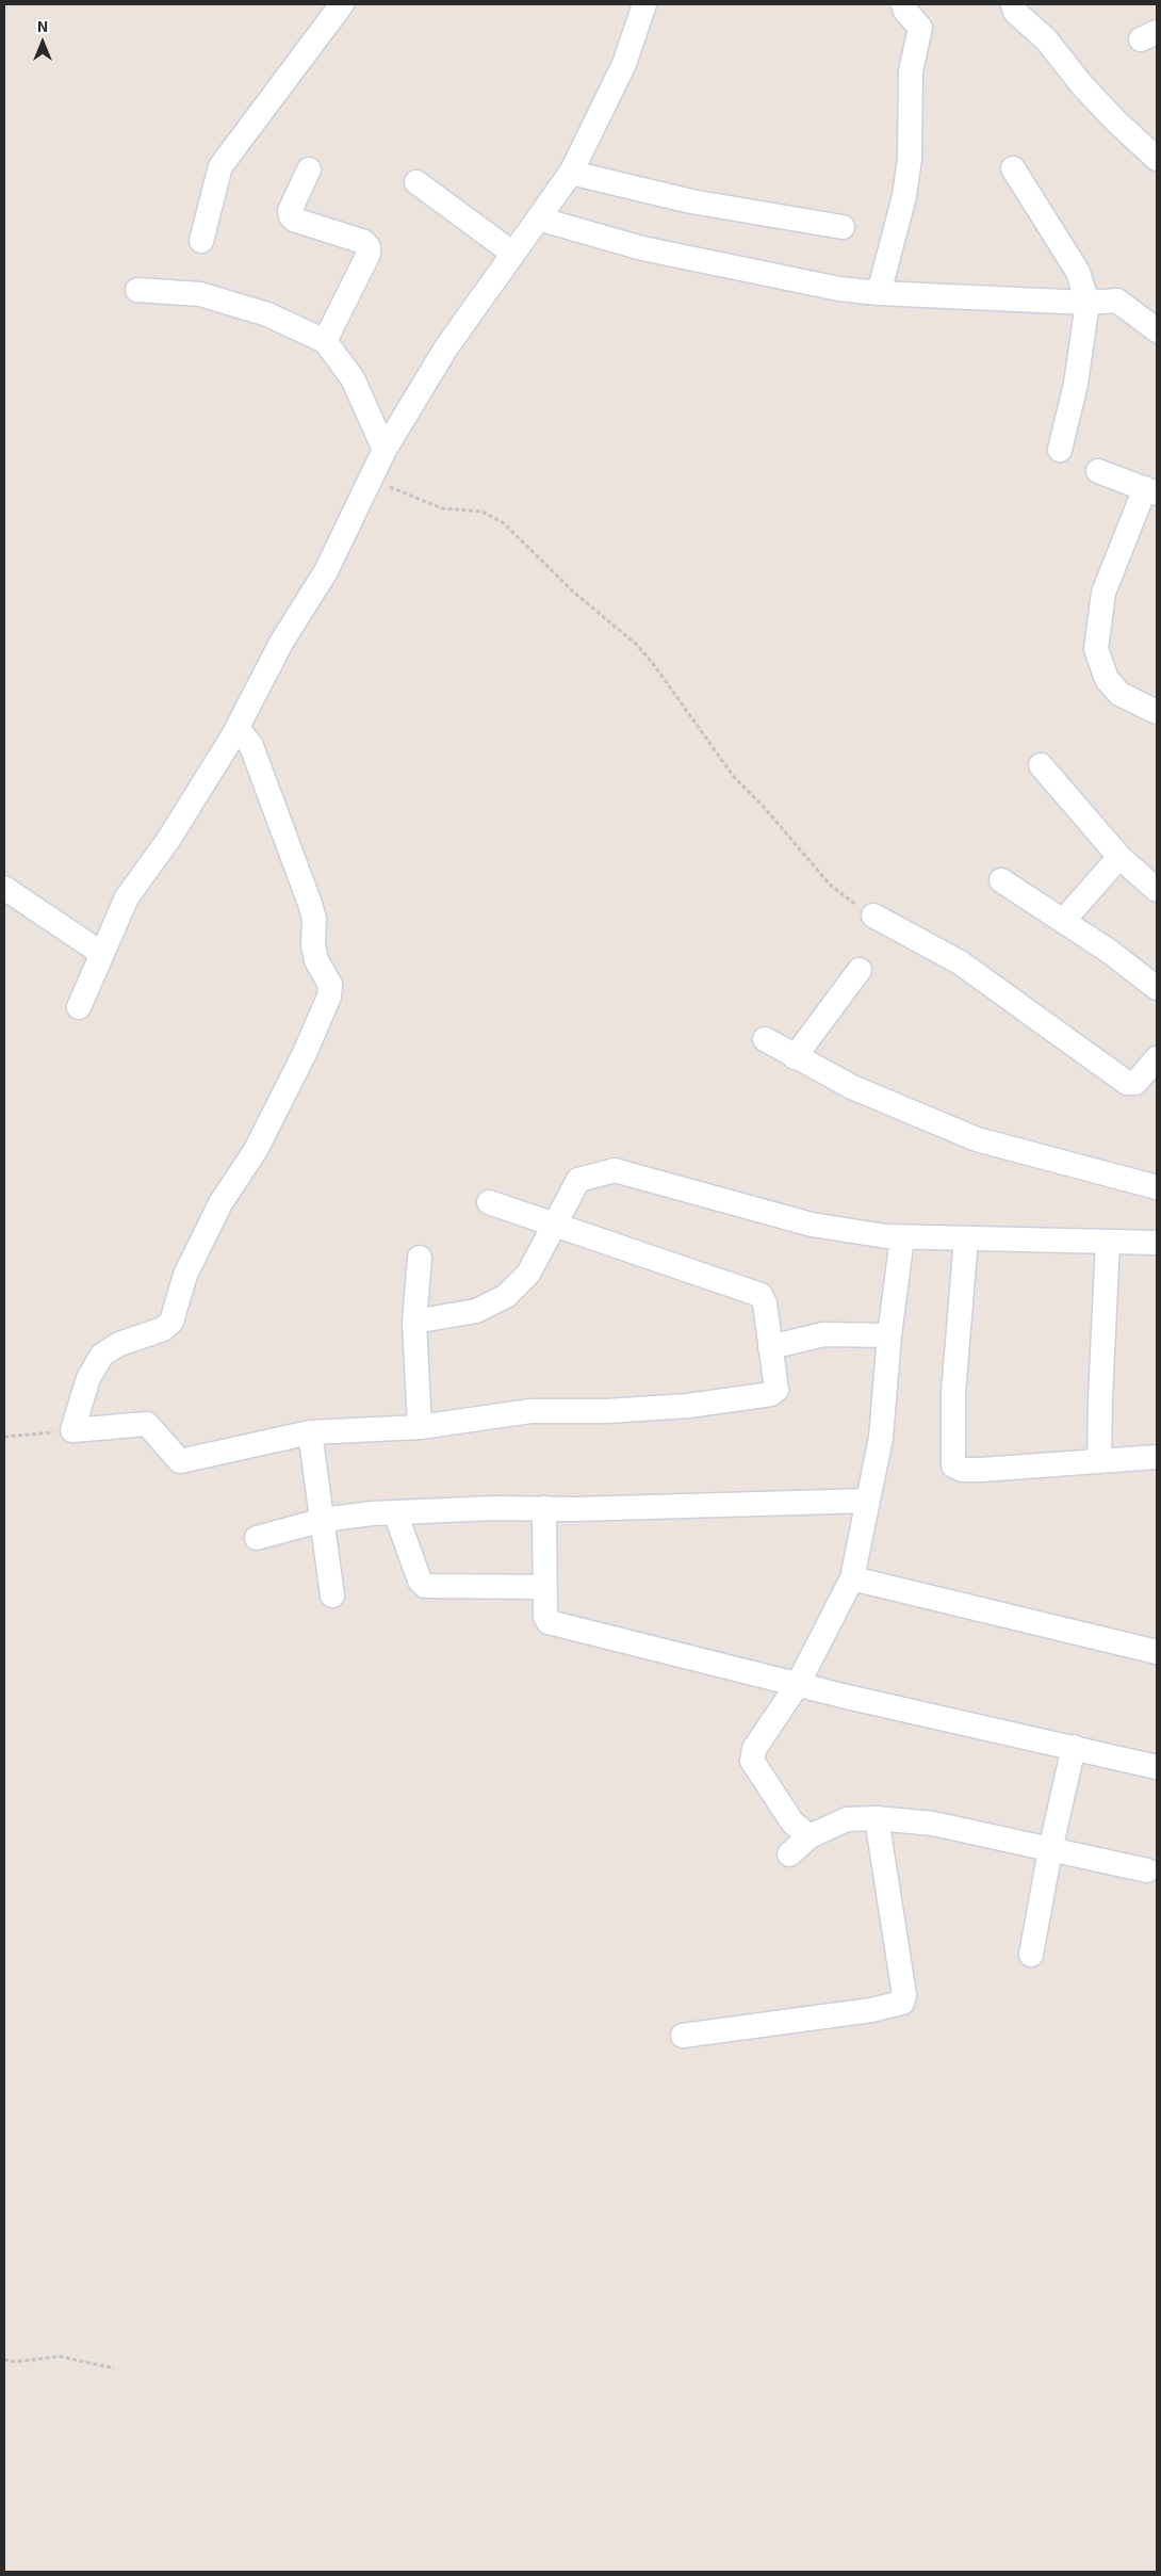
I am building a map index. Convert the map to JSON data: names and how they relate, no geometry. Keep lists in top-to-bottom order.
{
  "north": "top"
}
